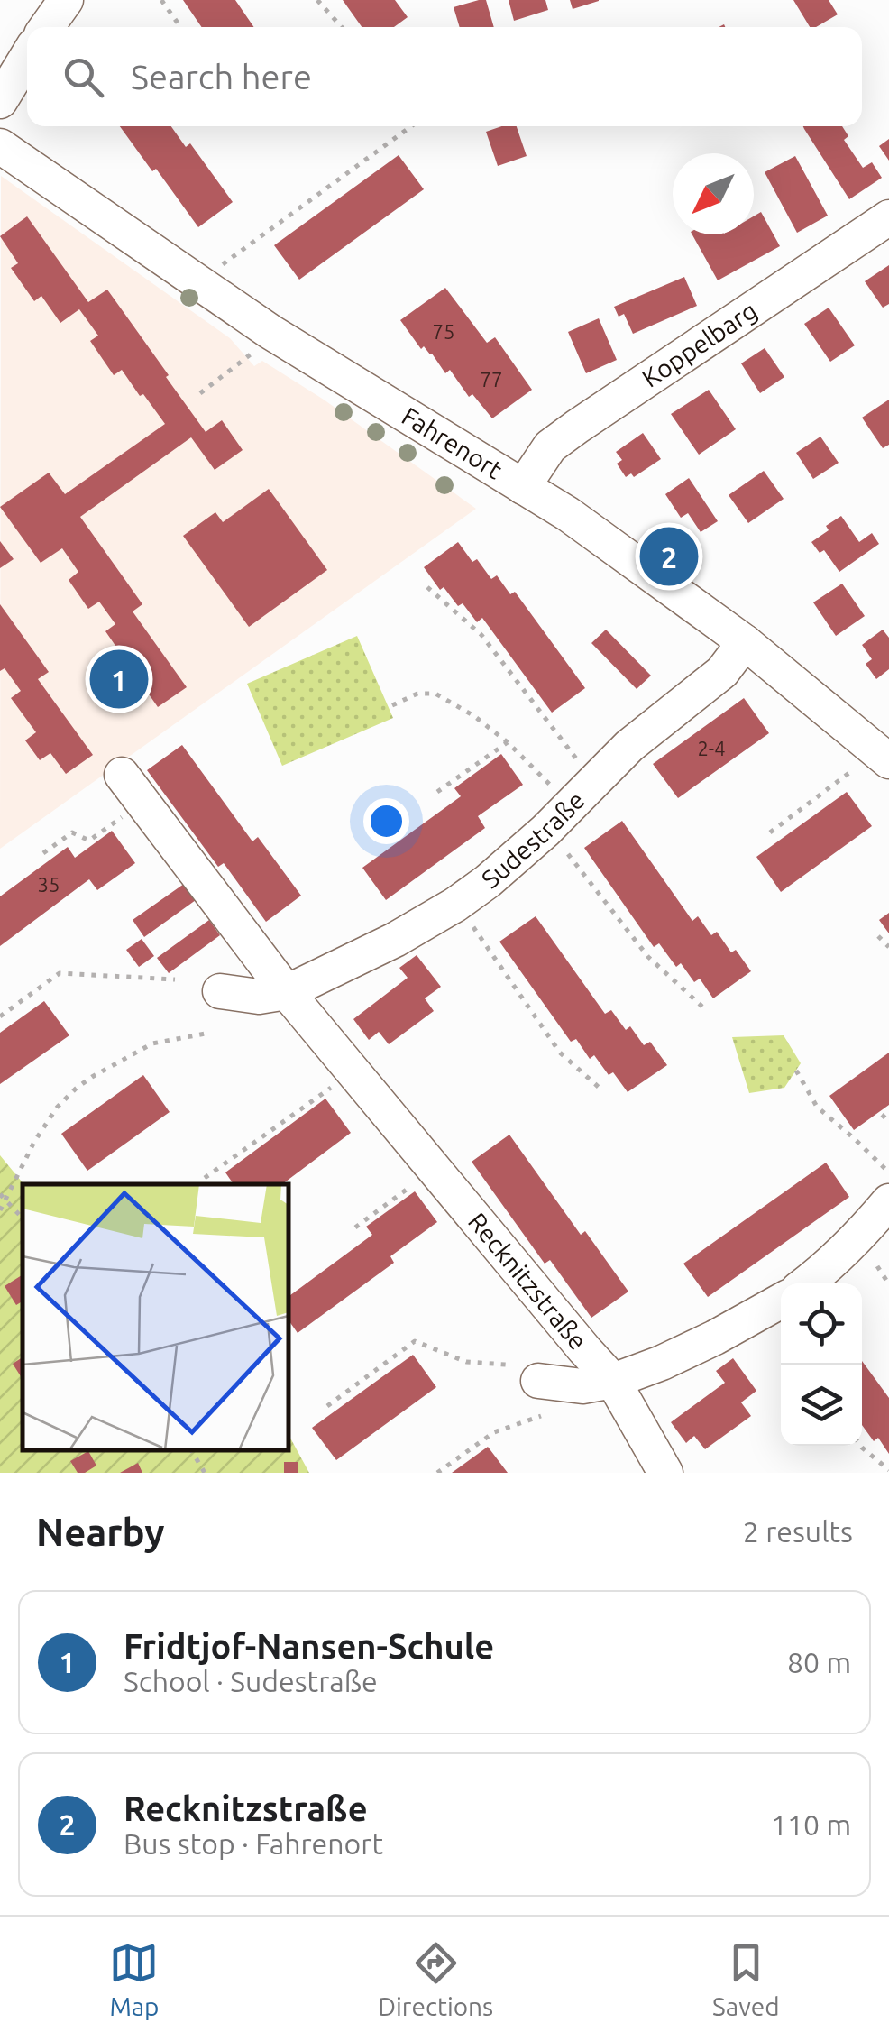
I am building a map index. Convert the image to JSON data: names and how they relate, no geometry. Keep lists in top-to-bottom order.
{
  "streets": {
    "street": [
      "Koppelbarg",
      "Fahrenort",
      "Sudestraße",
      "Recknitzstraße"
    ]
  },
  "crossings": [
    ["Koppelbarg", "Fahrenort"],
    ["Fahrenort", "Sudestraße"]
  ],
  "house_numbers": [
    "75",
    "77",
    "2-4",
    "35"
  ],
  "north": "bottom left",
  "page": {
    "search": "Search here",
    "pins": ["2", "1"],
    "heading": ["Nearby", "2 results"],
    "list": [
      {
        "mark": "1",
        "name": "Fridtjof-Nansen-Schule",
        "note": "School · Sudestraße",
        "value": "80 m"
      },
      {
        "mark": "2",
        "name": "Recknitzstraße",
        "note": "Bus stop · Fahrenort",
        "value": "110 m"
      }
    ],
    "nav": ["Map", "Directions", "Saved"]
  }
}
